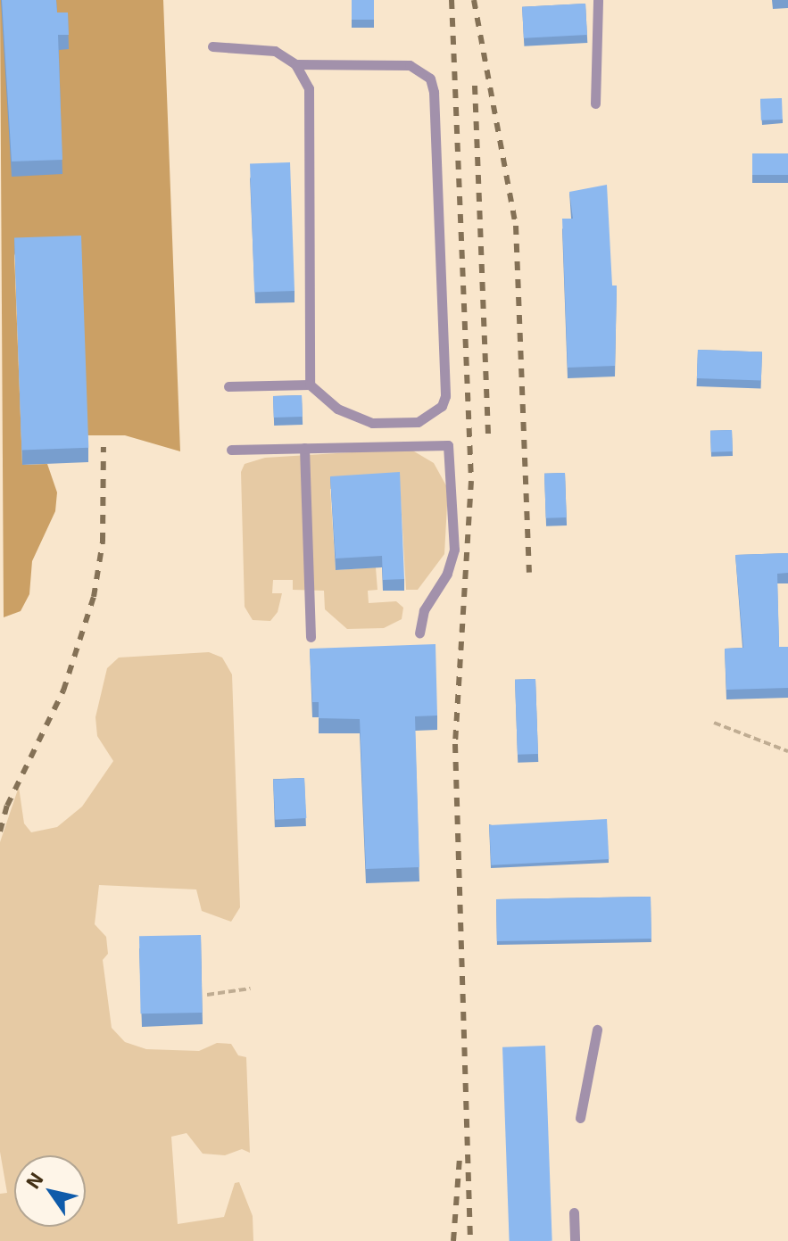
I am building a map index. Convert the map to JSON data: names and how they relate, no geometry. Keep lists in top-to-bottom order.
{
  "north": "top left"
}
